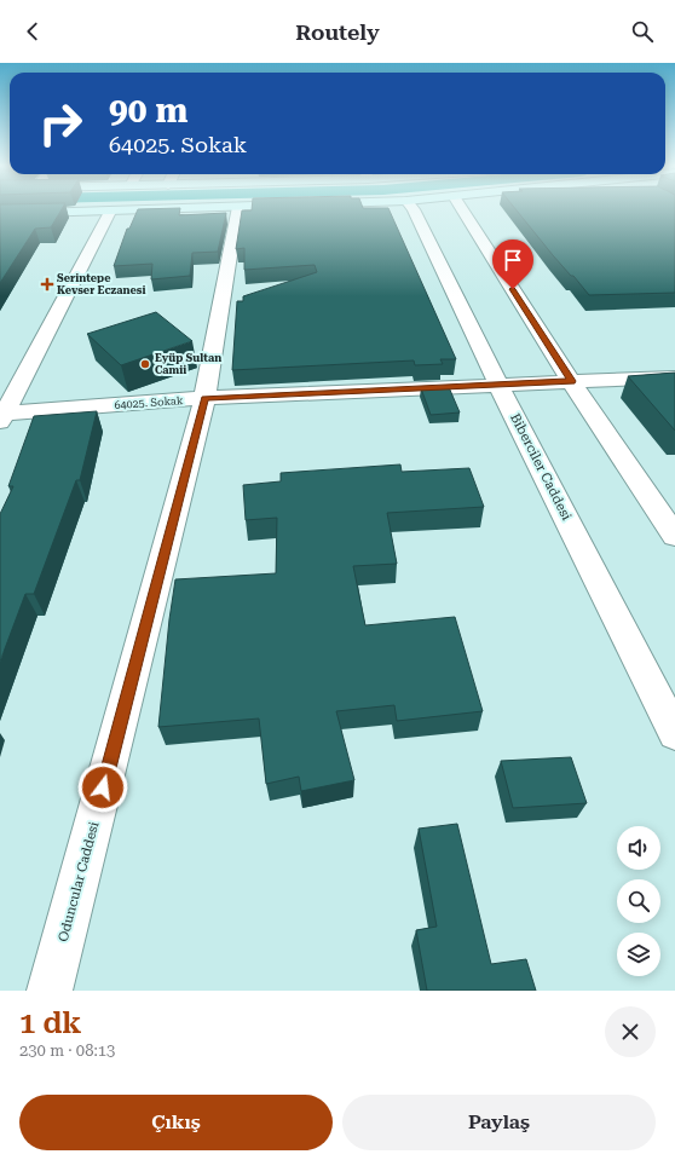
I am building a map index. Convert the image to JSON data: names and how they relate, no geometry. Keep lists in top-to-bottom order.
{
  "streets": {
    "street": ["64025. Sokak", "Biberciler Caddesi", "Oduncular Caddesi"]
  },
  "crossings": [
    ["64025. Sokak", "Biberciler Caddesi"],
    ["64025. Sokak", "Oduncular Caddesi"]
  ],
  "places": {
    "health": ["Serintepe Kevser Eczanesi"],
    "other": ["Eyüp Sultan Camii"]
  },
  "page": {
    "header": "Routely",
    "turn": ["90 m", "64025. Sokak"],
    "heading": ["1 dk", "230 m · 08:13"],
    "buttons": ["Çıkış", "Paylaş"]
  }
}
